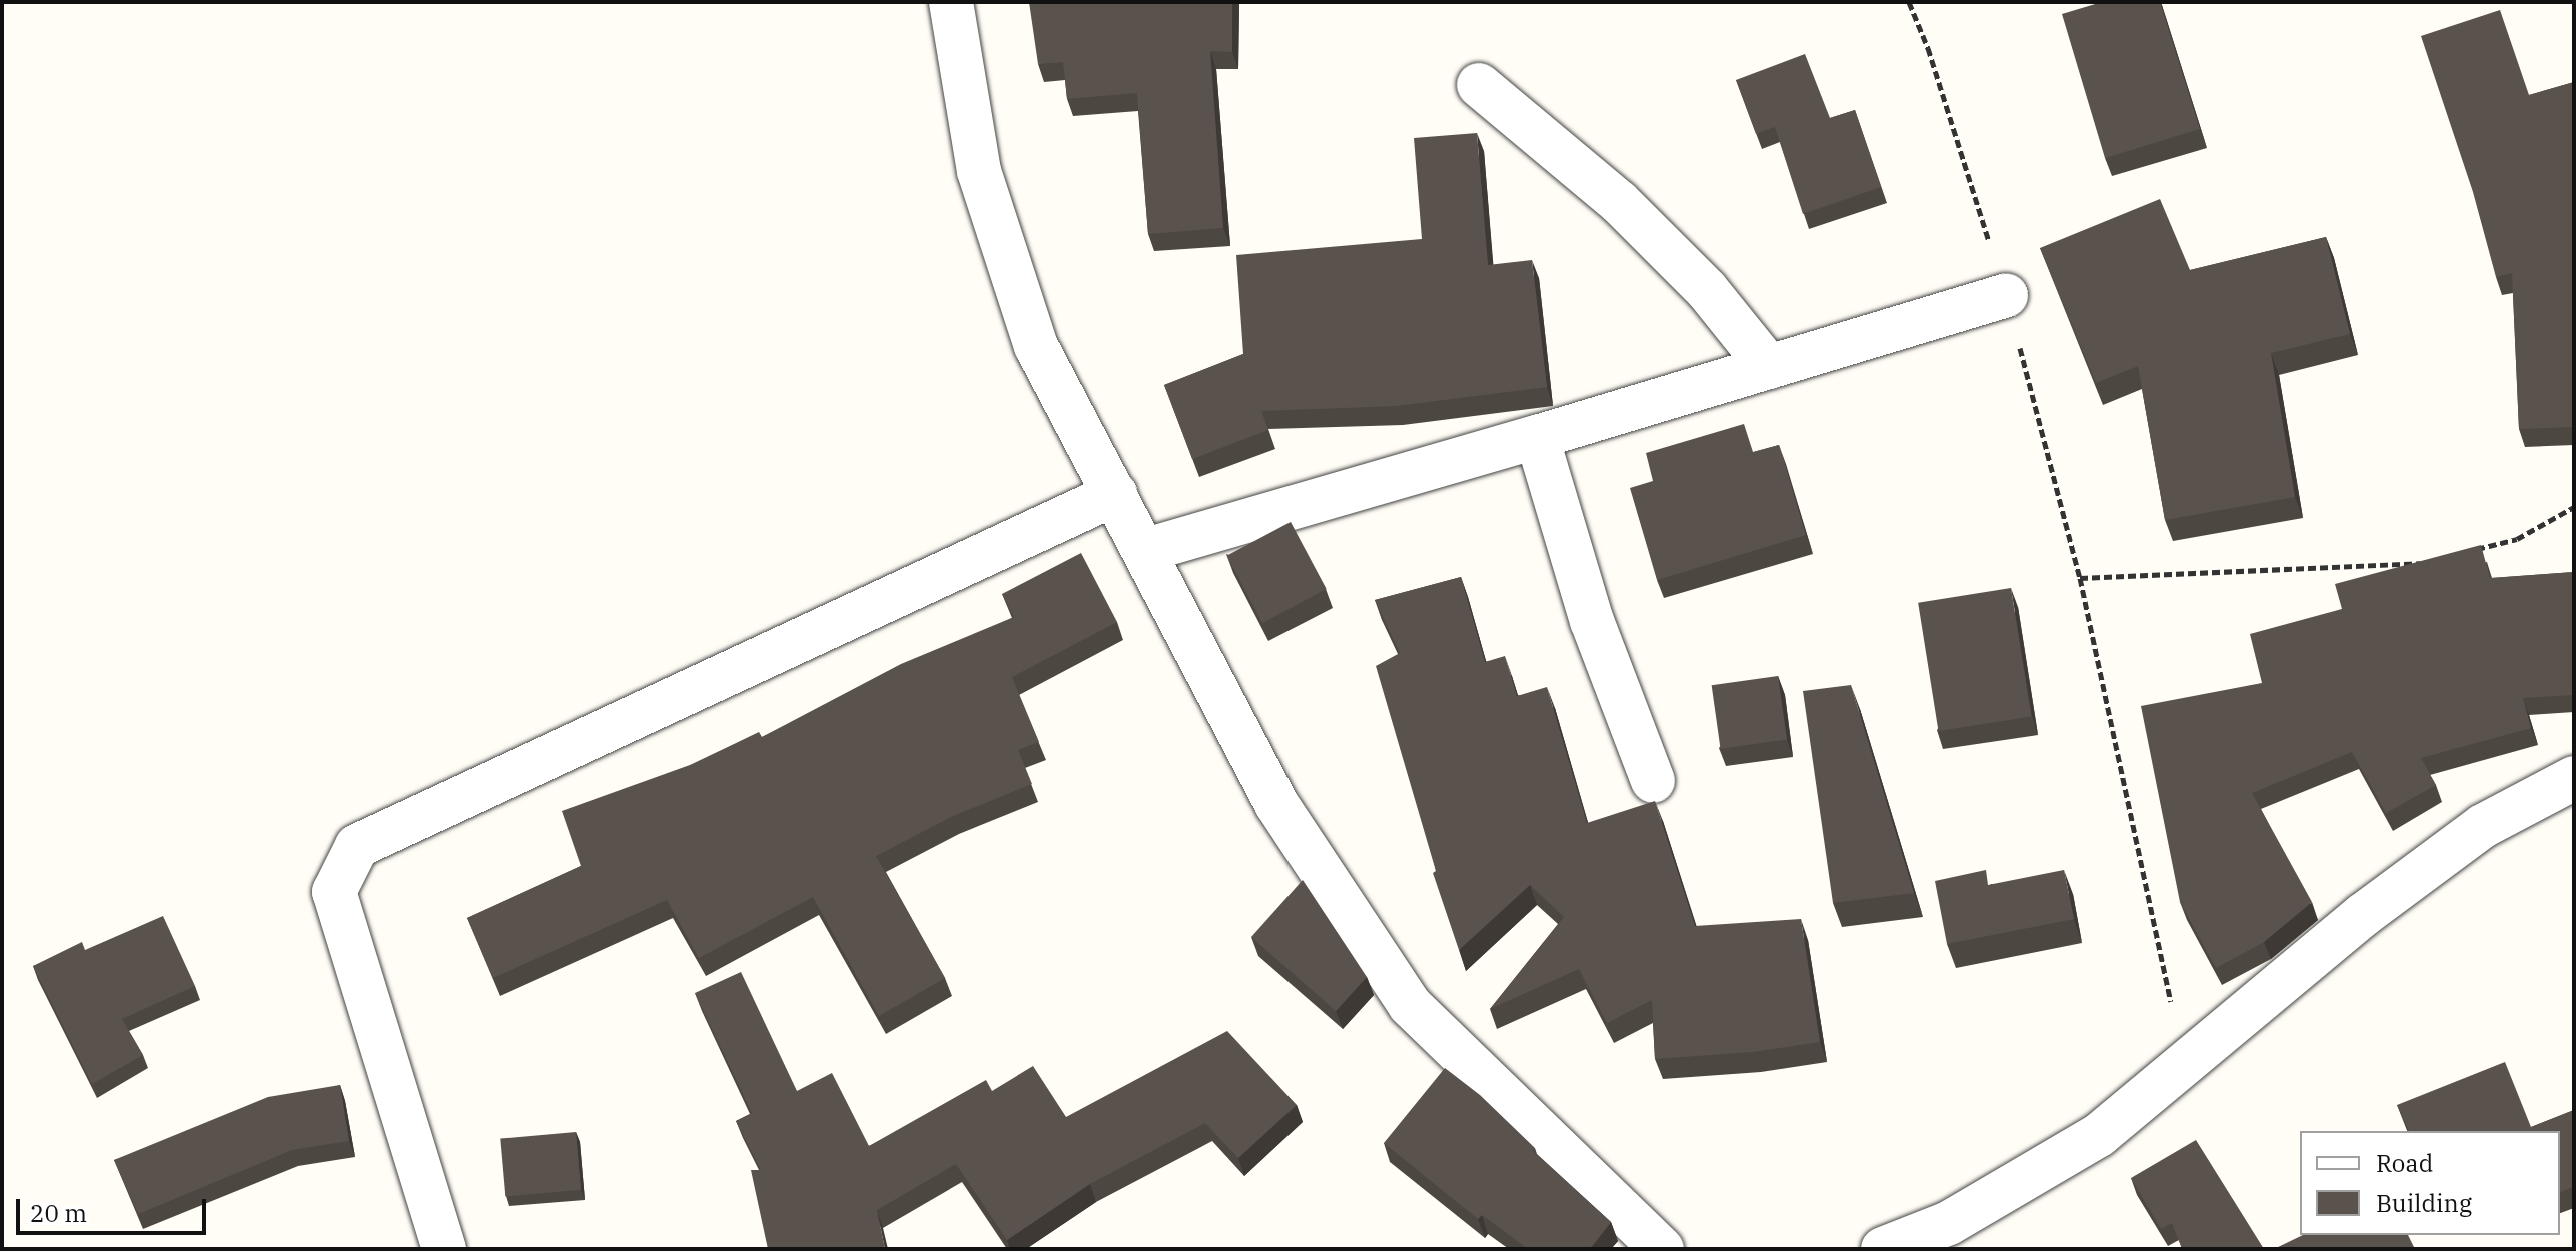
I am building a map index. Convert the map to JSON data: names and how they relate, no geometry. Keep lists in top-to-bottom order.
{
  "legend": ["Road", "Building"],
  "scale_bar": "20 m"
}
